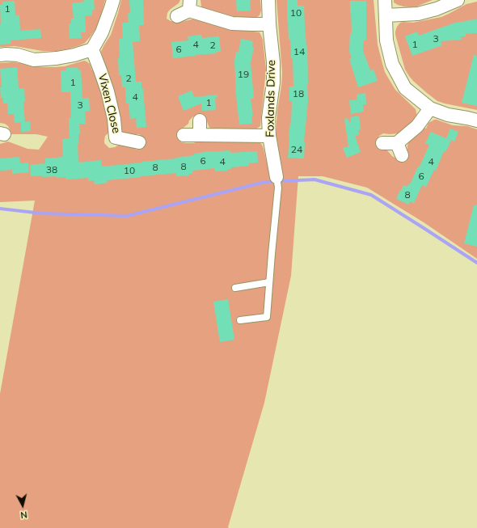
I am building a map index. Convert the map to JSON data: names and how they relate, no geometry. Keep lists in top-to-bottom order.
{
  "streets": {
    "street": ["Foxlands Drive", "Vixen Close"]
  },
  "house_numbers": [
    "1",
    "10",
    "3",
    "4",
    "1",
    "2",
    "6",
    "14",
    "19",
    "2",
    "1",
    "18",
    "4",
    "1",
    "3",
    "24",
    "6",
    "4",
    "4",
    "8",
    "8",
    "38",
    "10",
    "6",
    "8"
  ],
  "north": "bottom"
}
